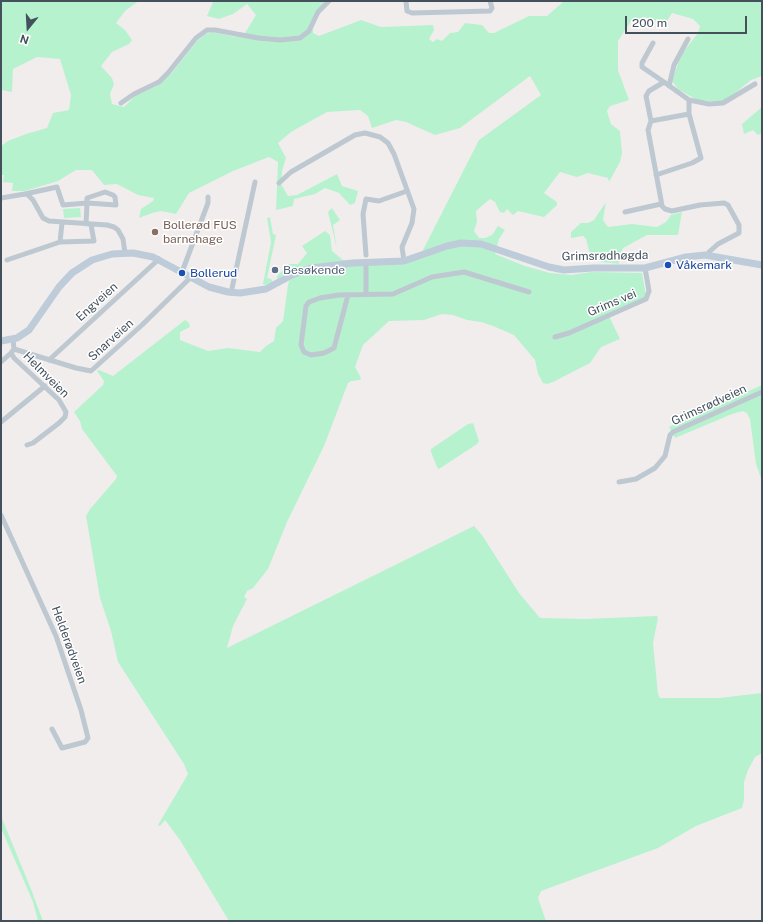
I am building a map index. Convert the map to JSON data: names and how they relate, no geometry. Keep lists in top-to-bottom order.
{
  "streets": {
    "main road": ["Grimsrødhøgda"],
    "street": [
      "Engveien",
      "Grims vei",
      "Snarveien",
      "Helmveien",
      "Grimsrødveien",
      "Helderødveien"
    ]
  },
  "crossings": [
    ["Grimsrødhøgda", "Engveien"],
    ["Grimsrødhøgda", "Grims vei"],
    ["Grimsrødhøgda", "Snarveien"],
    ["Engveien", "Snarveien"],
    ["Snarveien", "Helmveien"]
  ],
  "places": [
    "Bollerød FUS barnehage",
    "Våkemark",
    "Besøkende",
    "Bollerud"
  ],
  "scale_bar": "200 m",
  "north": "bottom"
}
